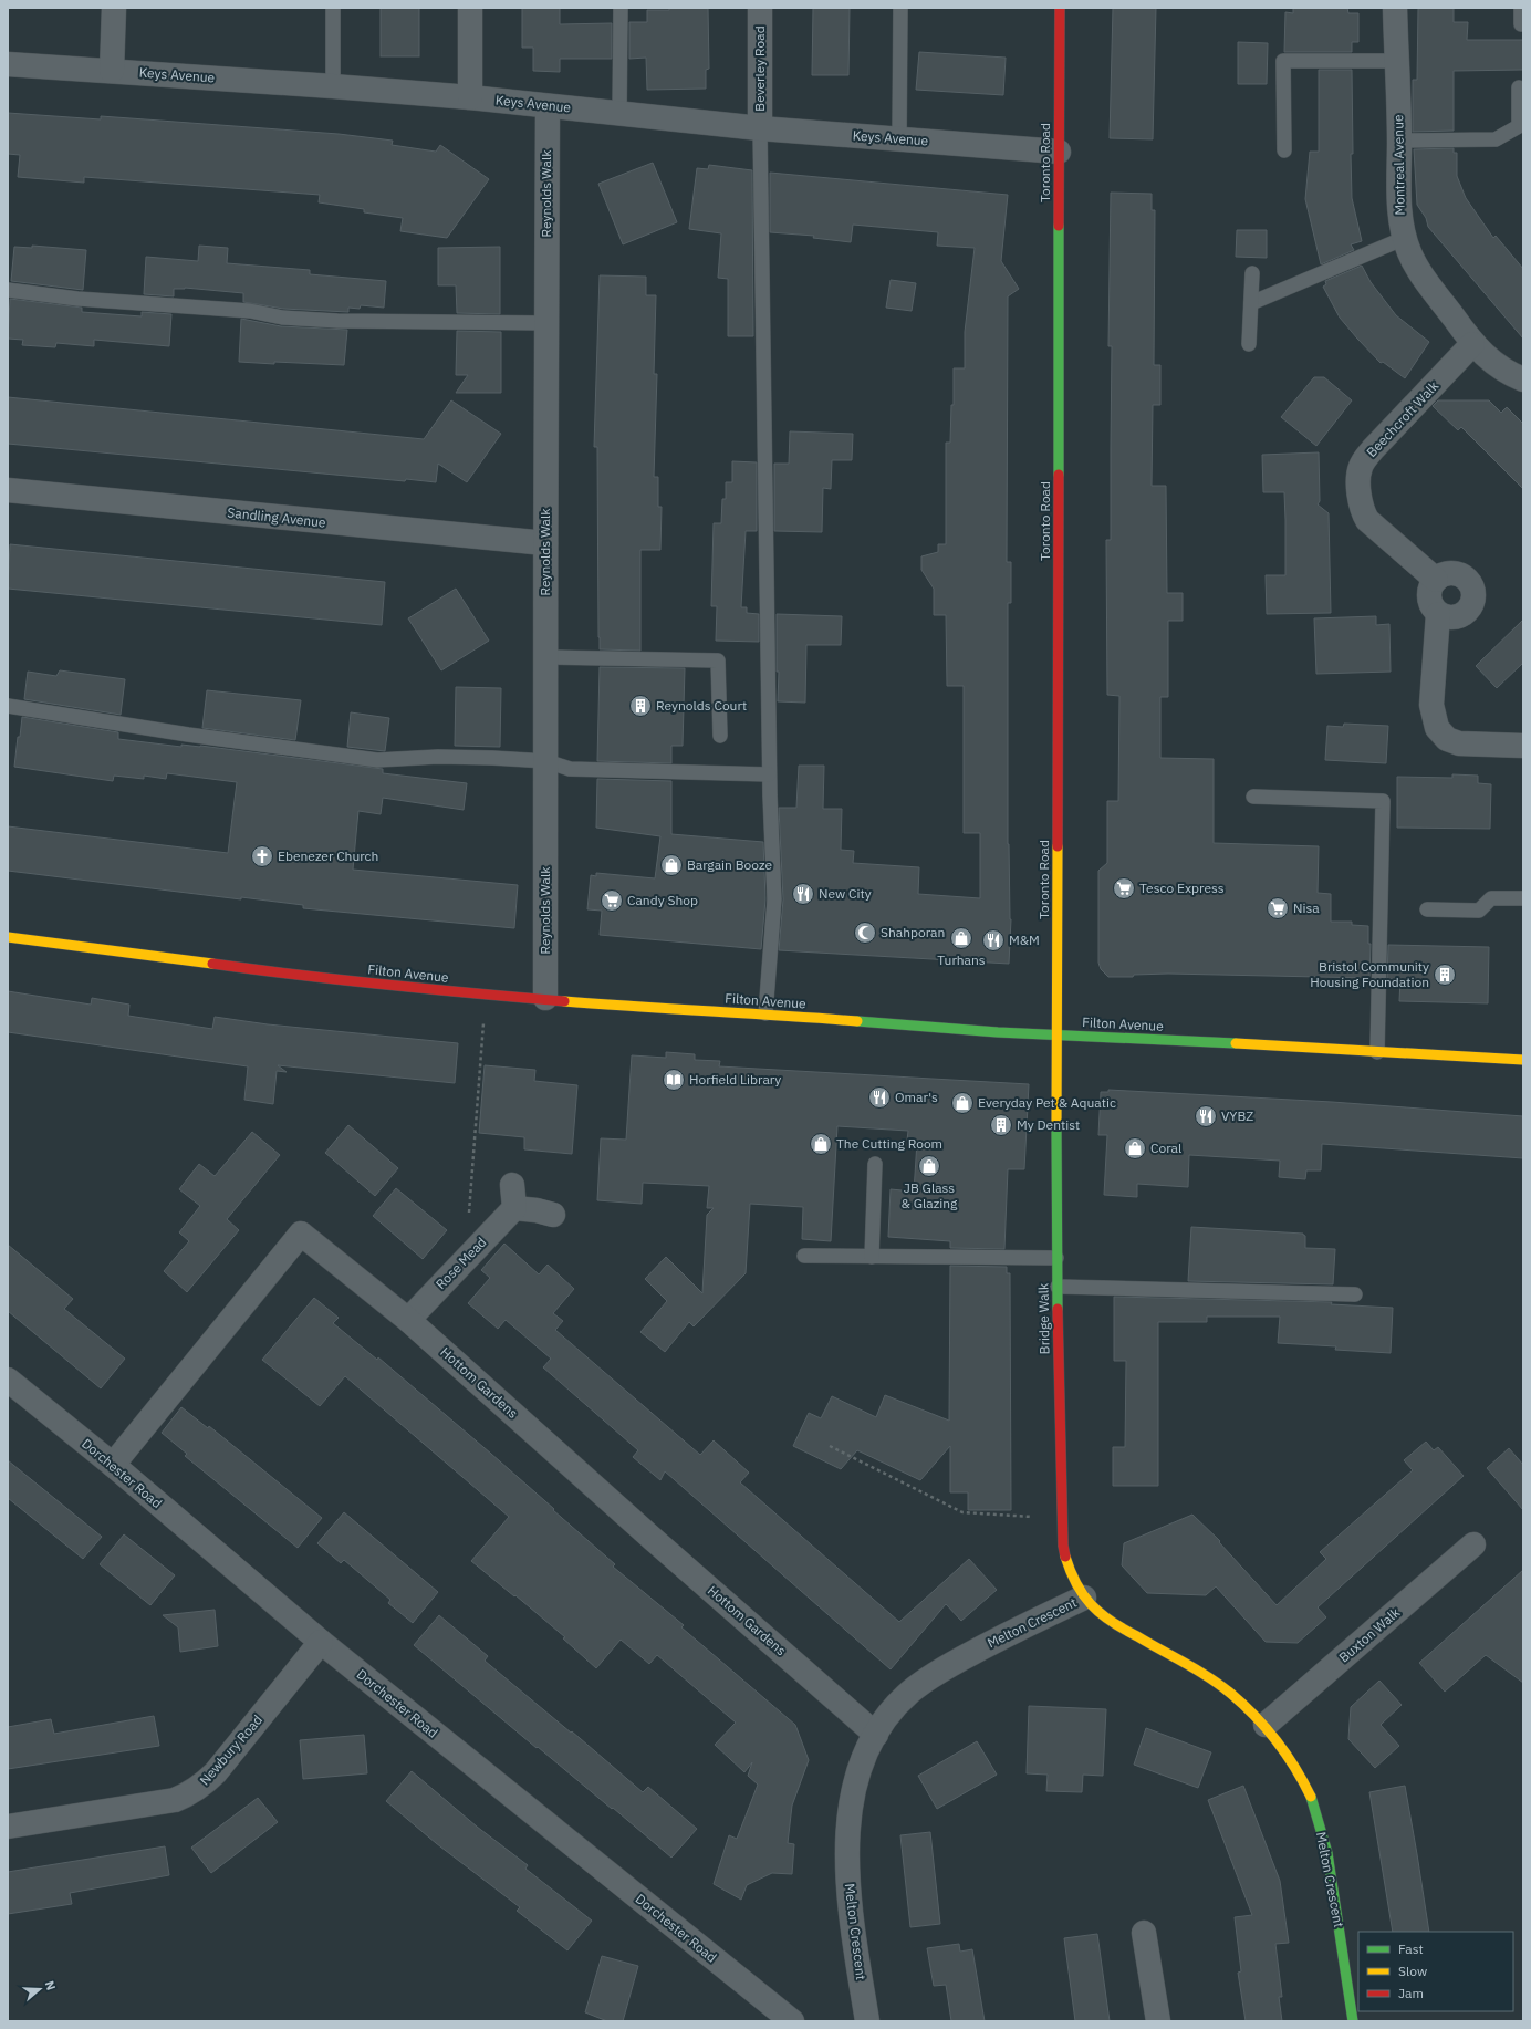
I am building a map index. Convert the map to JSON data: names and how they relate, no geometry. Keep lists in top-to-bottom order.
{
  "streets": {
    "street": [
      "Beverley Road",
      "Keys Avenue",
      "Toronto Road",
      "Montreal Avenue",
      "Reynolds Walk",
      "Beechcroft Walk",
      "Sandling Avenue",
      "Filton Avenue",
      "Rose Mead",
      "Bridge Walk",
      "Hottom Gardens",
      "Dorchester Road",
      "Melton Crescent",
      "Buxton Walk",
      "Newbury Road"
    ]
  },
  "crossings": [
    ["Beverley Road", "Keys Avenue"],
    ["Keys Avenue", "Toronto Road"],
    ["Keys Avenue", "Reynolds Walk"],
    ["Toronto Road", "Filton Avenue"],
    ["Toronto Road", "Bridge Walk"],
    ["Montreal Avenue", "Beechcroft Walk"],
    ["Reynolds Walk", "Sandling Avenue"],
    ["Reynolds Walk", "Filton Avenue"],
    ["Filton Avenue", "Bridge Walk"],
    ["Rose Mead", "Hottom Gardens"],
    ["Bridge Walk", "Melton Crescent"],
    ["Hottom Gardens", "Dorchester Road"],
    ["Hottom Gardens", "Melton Crescent"],
    ["Dorchester Road", "Newbury Road"],
    ["Melton Crescent", "Buxton Walk"]
  ],
  "places": {
    "building": ["Reynolds Court", "Bristol Community Housing Foundation", "My Dentist"],
    "church": ["Ebenezer Church"],
    "shop": [
      "Bargain Booze",
      "Turhans",
      "Everyday Pet & Aquatic",
      "The Cutting Room",
      "Coral",
      "JB Glass & Glazing"
    ],
    "supermarket": ["Tesco Express", "Candy Shop", "Nisa"],
    "restaurant": [
      "New City",
      "M&M",
      "Omar's",
      "VYBZ"
    ],
    "mosque": ["Shahporan"],
    "library": ["Horfield Library"]
  },
  "legend": ["Fast", "Slow", "Jam"],
  "north": "right"
}
